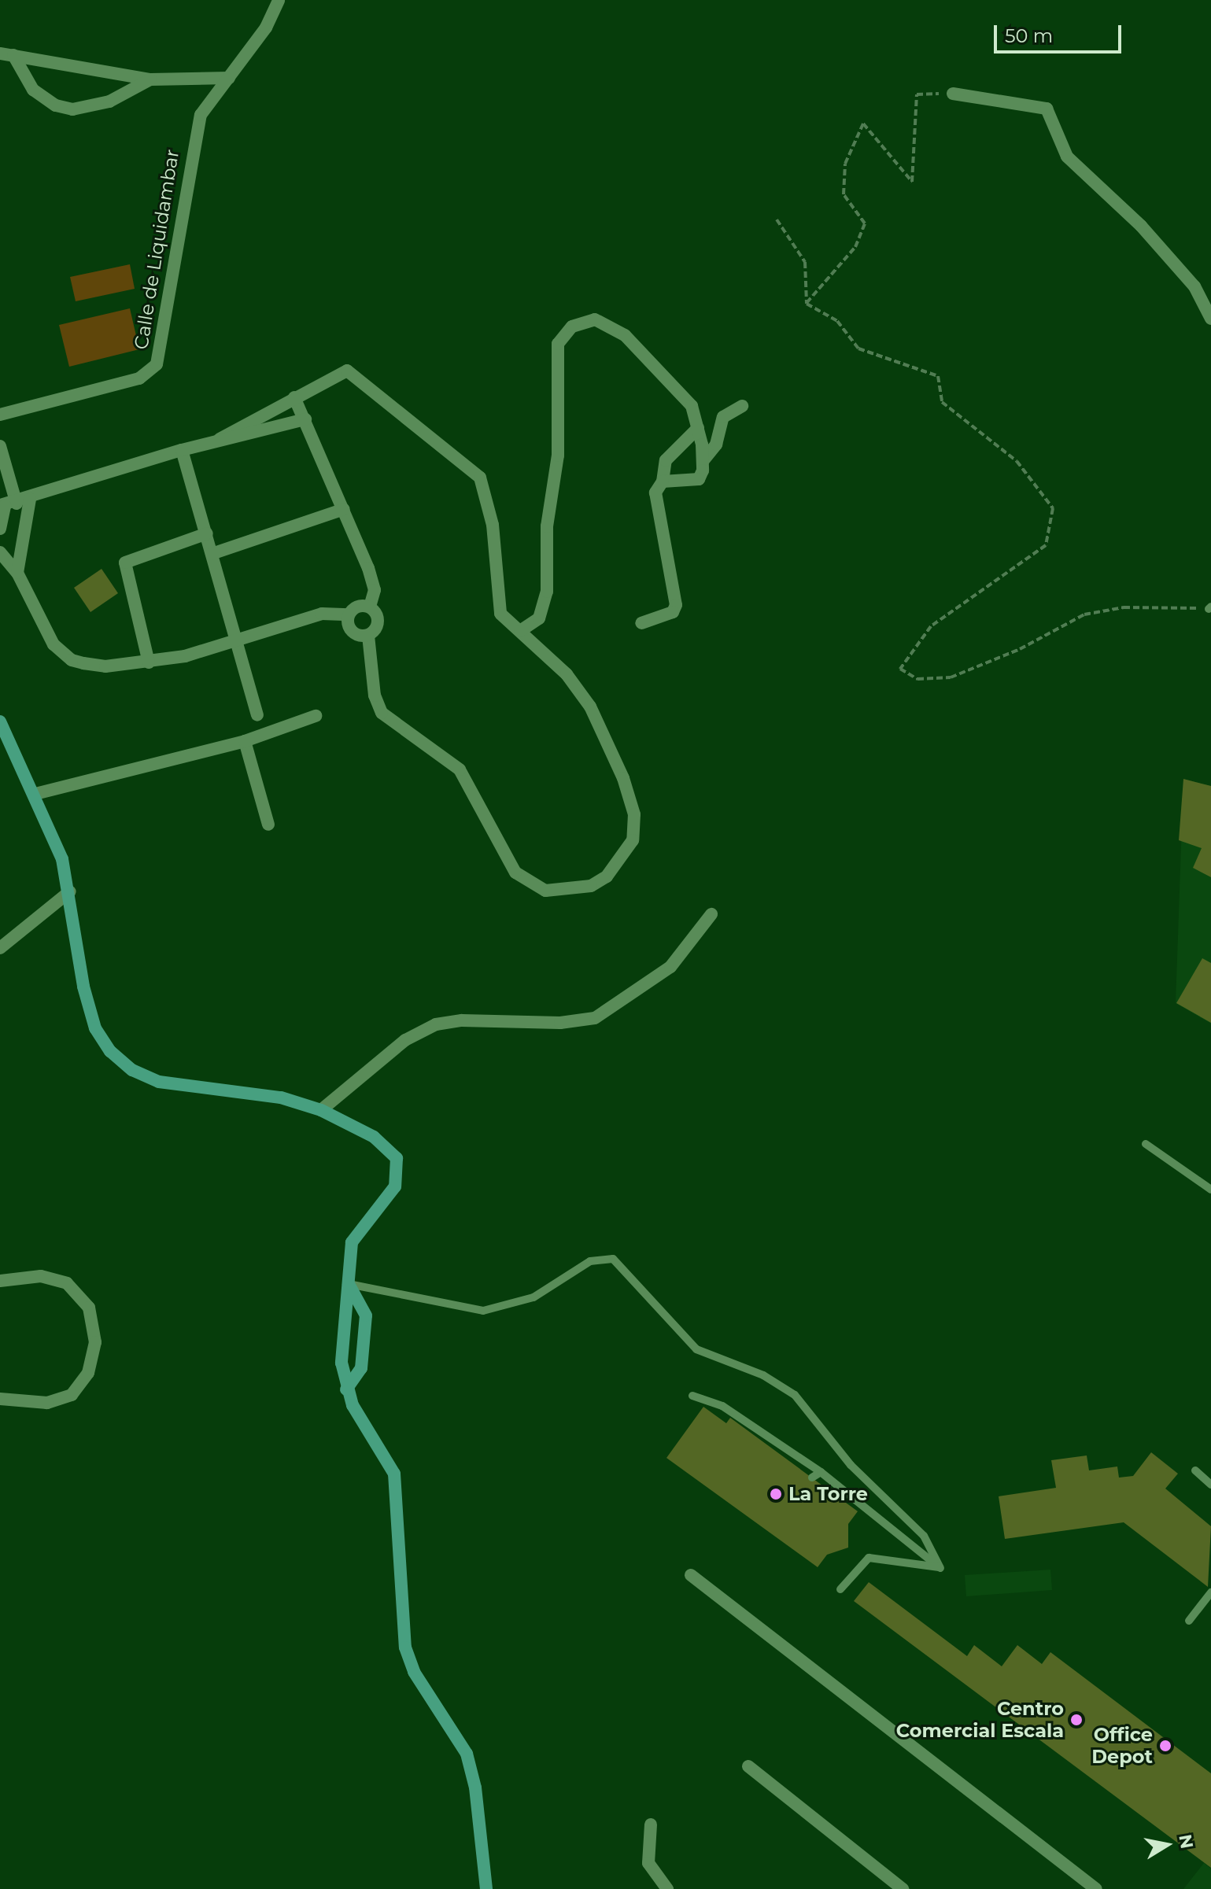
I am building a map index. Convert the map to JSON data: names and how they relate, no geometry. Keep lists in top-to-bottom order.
{
  "streets": {
    "street": ["Calle de Liquidambar"]
  },
  "places": ["La Torre", "Centro Comercial Escala", "Office Depot"],
  "scale_bar": "50 m",
  "north": "right"
}
